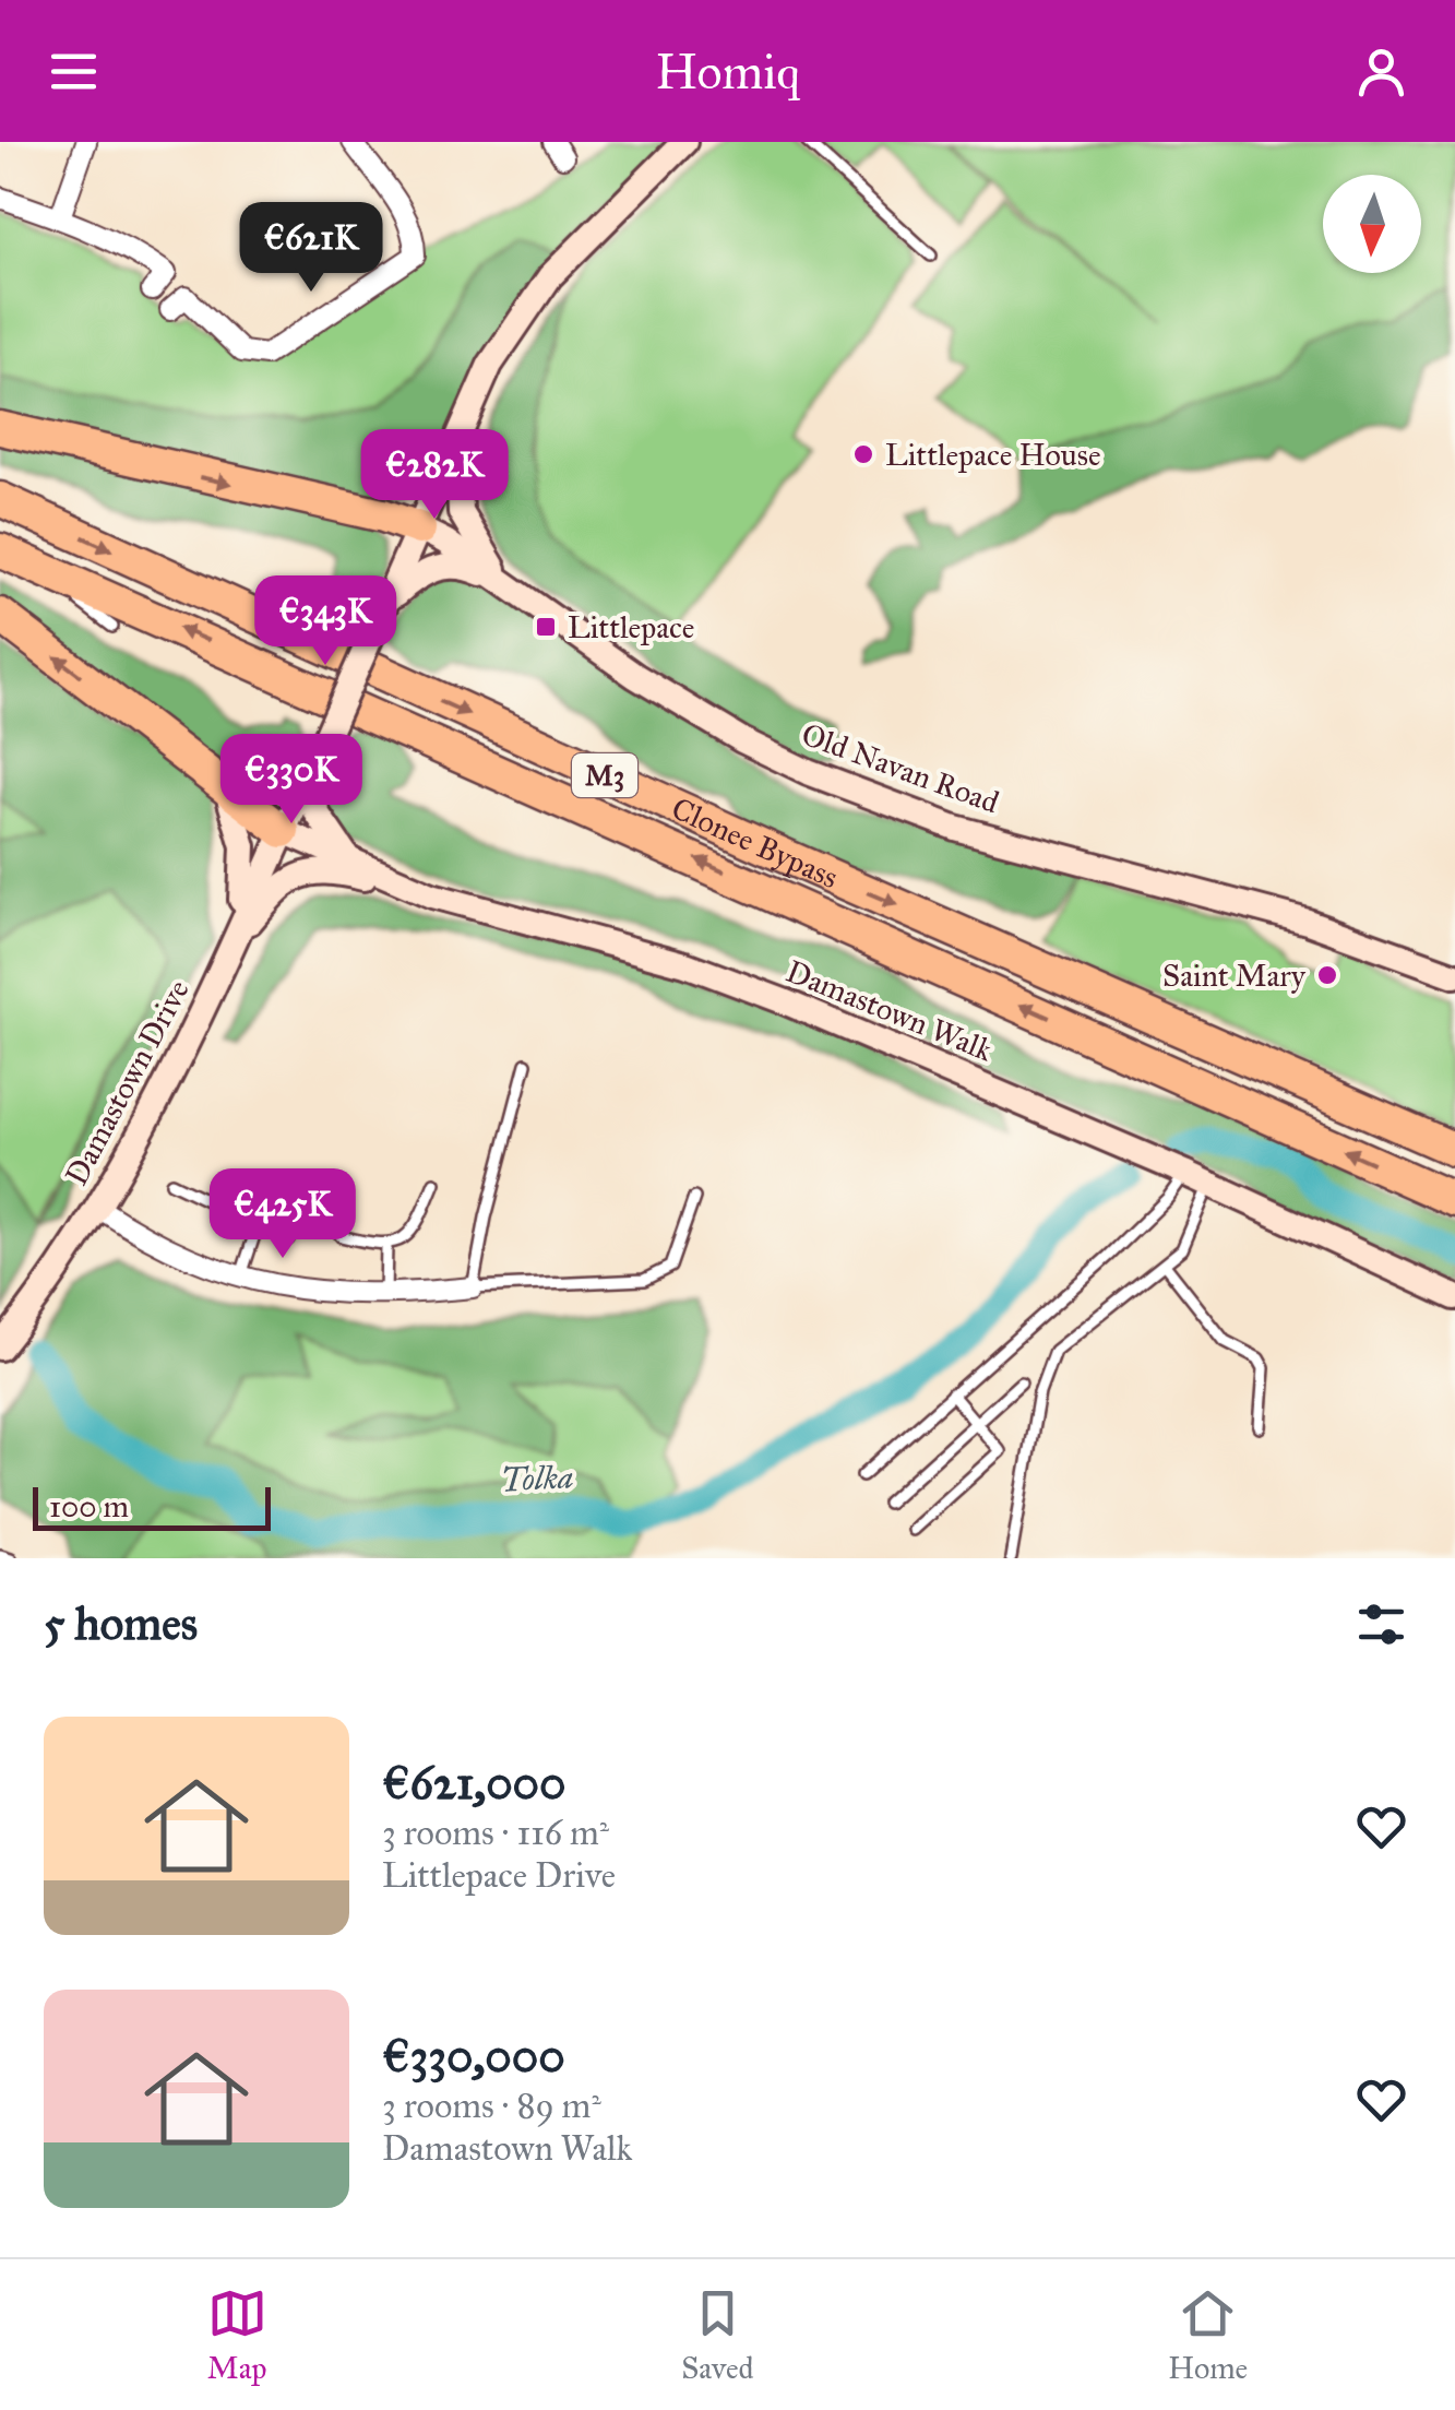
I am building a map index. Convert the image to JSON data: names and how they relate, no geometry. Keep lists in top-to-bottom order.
{
  "streets": {
    "highway": ["M3", "Clonee Bypass"],
    "main road": ["Old Navan Road", "Damastown Walk", "Damastown Drive"]
  },
  "crossings": [
    ["Old Navan Road", "Damastown Drive"],
    ["Damastown Walk", "Damastown Drive"]
  ],
  "water": ["Tolka"],
  "places": {
    "other": ["Littlepace House", "Saint Mary"],
    "transit": ["Littlepace"]
  },
  "scale_bar": "100 m",
  "north": "bottom",
  "page": {
    "header": "Homiq",
    "price": [
      "€621K",
      "€282K",
      "€343K",
      "€330K",
      "€425K"
    ],
    "scale": "100 m",
    "heading": "5 homes",
    "list": [
      {
        "name": "€621,000",
        "note": "3 rooms · 116 m² · Littlepace Drive"
      },
      {
        "name": "€330,000",
        "note": "3 rooms · 89 m² · Damastown Walk"
      }
    ],
    "tabs": ["Map", "Saved", "Home"]
  }
}
